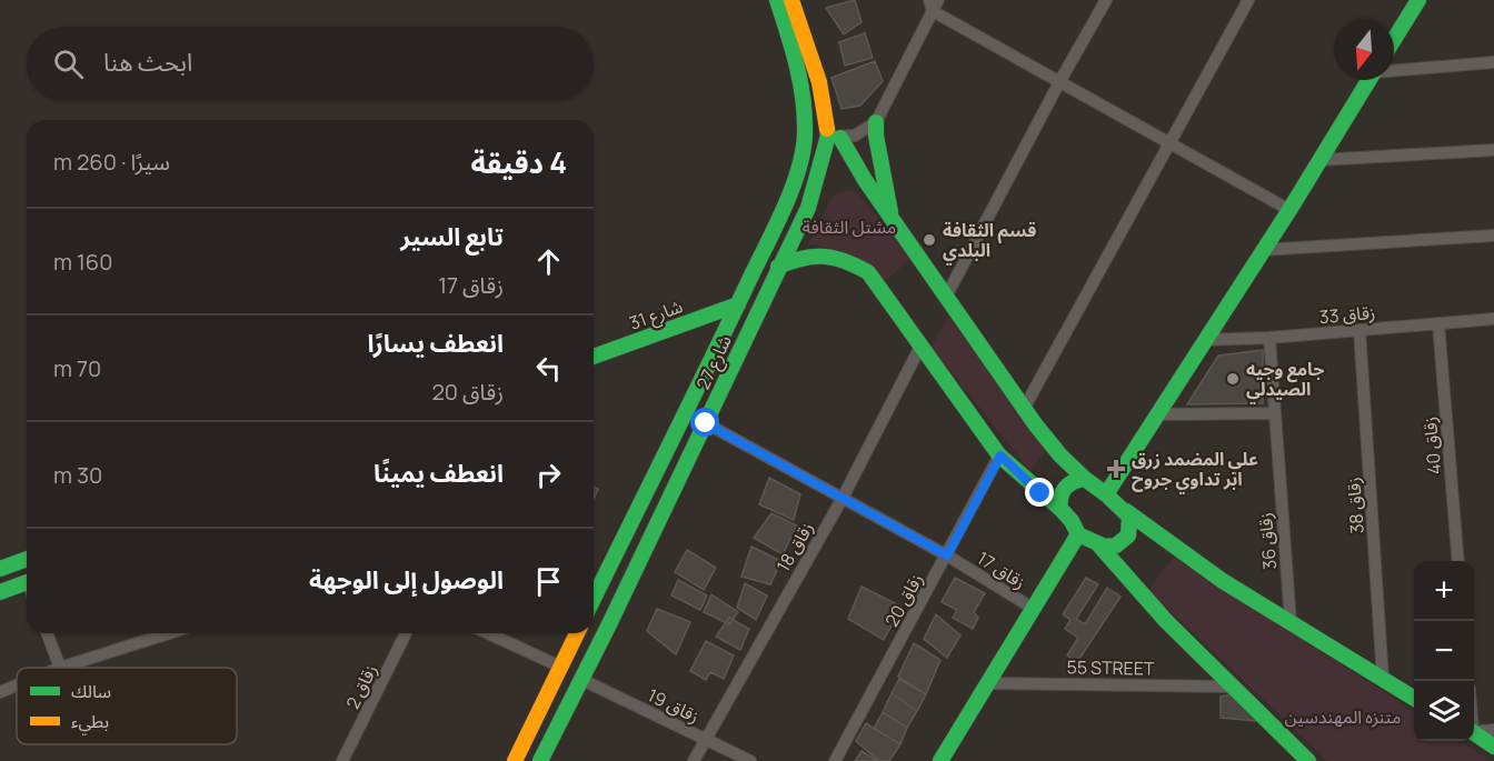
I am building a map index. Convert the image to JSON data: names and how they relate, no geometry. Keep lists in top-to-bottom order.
{
  "streets": {
    "street": [
      "شارع 31",
      "زقاق 33",
      "شارع 27",
      "زقاق 40",
      "زقاق 38",
      "زقاق 36",
      "زقاق 18",
      "زقاق 17",
      "زقاق 20",
      "55 STREET",
      "زقاق 2",
      "زقاق 19"
    ]
  },
  "crossings": [
    ["شارع 31", "شارع 27"],
    ["زقاق 33", "زقاق 40"],
    ["زقاق 33", "زقاق 38"],
    ["زقاق 33", "زقاق 36"],
    ["شارع 27", "زقاق 17"],
    ["شارع 27", "زقاق 19"],
    ["زقاق 18", "زقاق 17"],
    ["زقاق 18", "زقاق 19"],
    ["زقاق 17", "زقاق 20"]
  ],
  "parks": ["مشتل الثقافة", "متنزه المهندسين"],
  "places": {
    "other": ["قسم الثقافة البلدي", "جامع وجيه الصيدلي"],
    "health": ["علي المضمد زرق ابر تداوي جروح"]
  },
  "legend": ["سالك", "بطيء"],
  "north": "bottom",
  "page": {
    "search": "ابحث هنا",
    "heading": ["4 دقيقة", "سيرًا · 260 m"],
    "list": [
      ["تابع السير", "زقاق 17", "160 m"],
      ["انعطف يسارًا", "زقاق 20", "70 m"],
      ["انعطف يمينًا", "30 m"],
      "الوصول إلى الوجهة"
    ],
    "map_buttons": ["+", "−"]
  }
}
